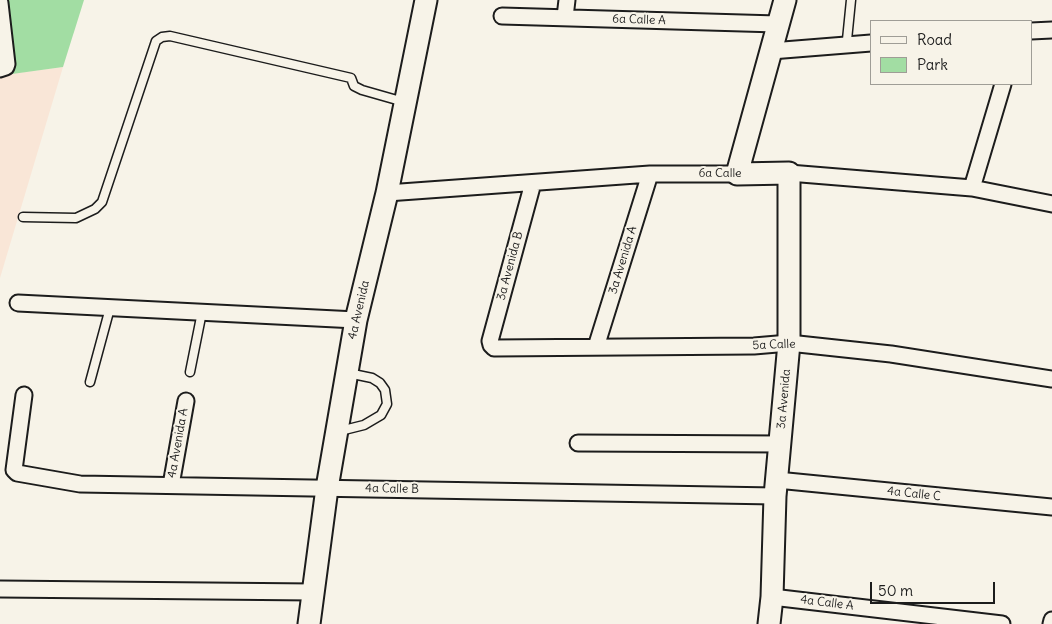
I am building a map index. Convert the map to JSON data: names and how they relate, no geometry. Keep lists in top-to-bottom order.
{
  "streets": {
    "street": [
      "6a Calle A",
      "6a Calle",
      "3a Avenida A",
      "3a Avenida B",
      "4a Avenida",
      "5a Calle",
      "3a Avenida",
      "4a Avenida A",
      "4a Calle B",
      "4a Calle C",
      "4a Calle A"
    ]
  },
  "crossings": [
    ["6a Calle", "3a Avenida A"],
    ["6a Calle", "3a Avenida B"],
    ["6a Calle", "4a Avenida"],
    ["6a Calle", "3a Avenida"],
    ["3a Avenida A", "5a Calle"],
    ["3a Avenida B", "5a Calle"],
    ["4a Avenida", "4a Calle B"],
    ["5a Calle", "3a Avenida"],
    ["3a Avenida", "4a Calle B"],
    ["3a Avenida", "4a Calle C"],
    ["3a Avenida", "4a Calle A"],
    ["4a Avenida A", "4a Calle B"],
    ["4a Calle B", "4a Calle C"]
  ],
  "legend": ["Road", "Park"],
  "scale_bar": "50 m"
}
